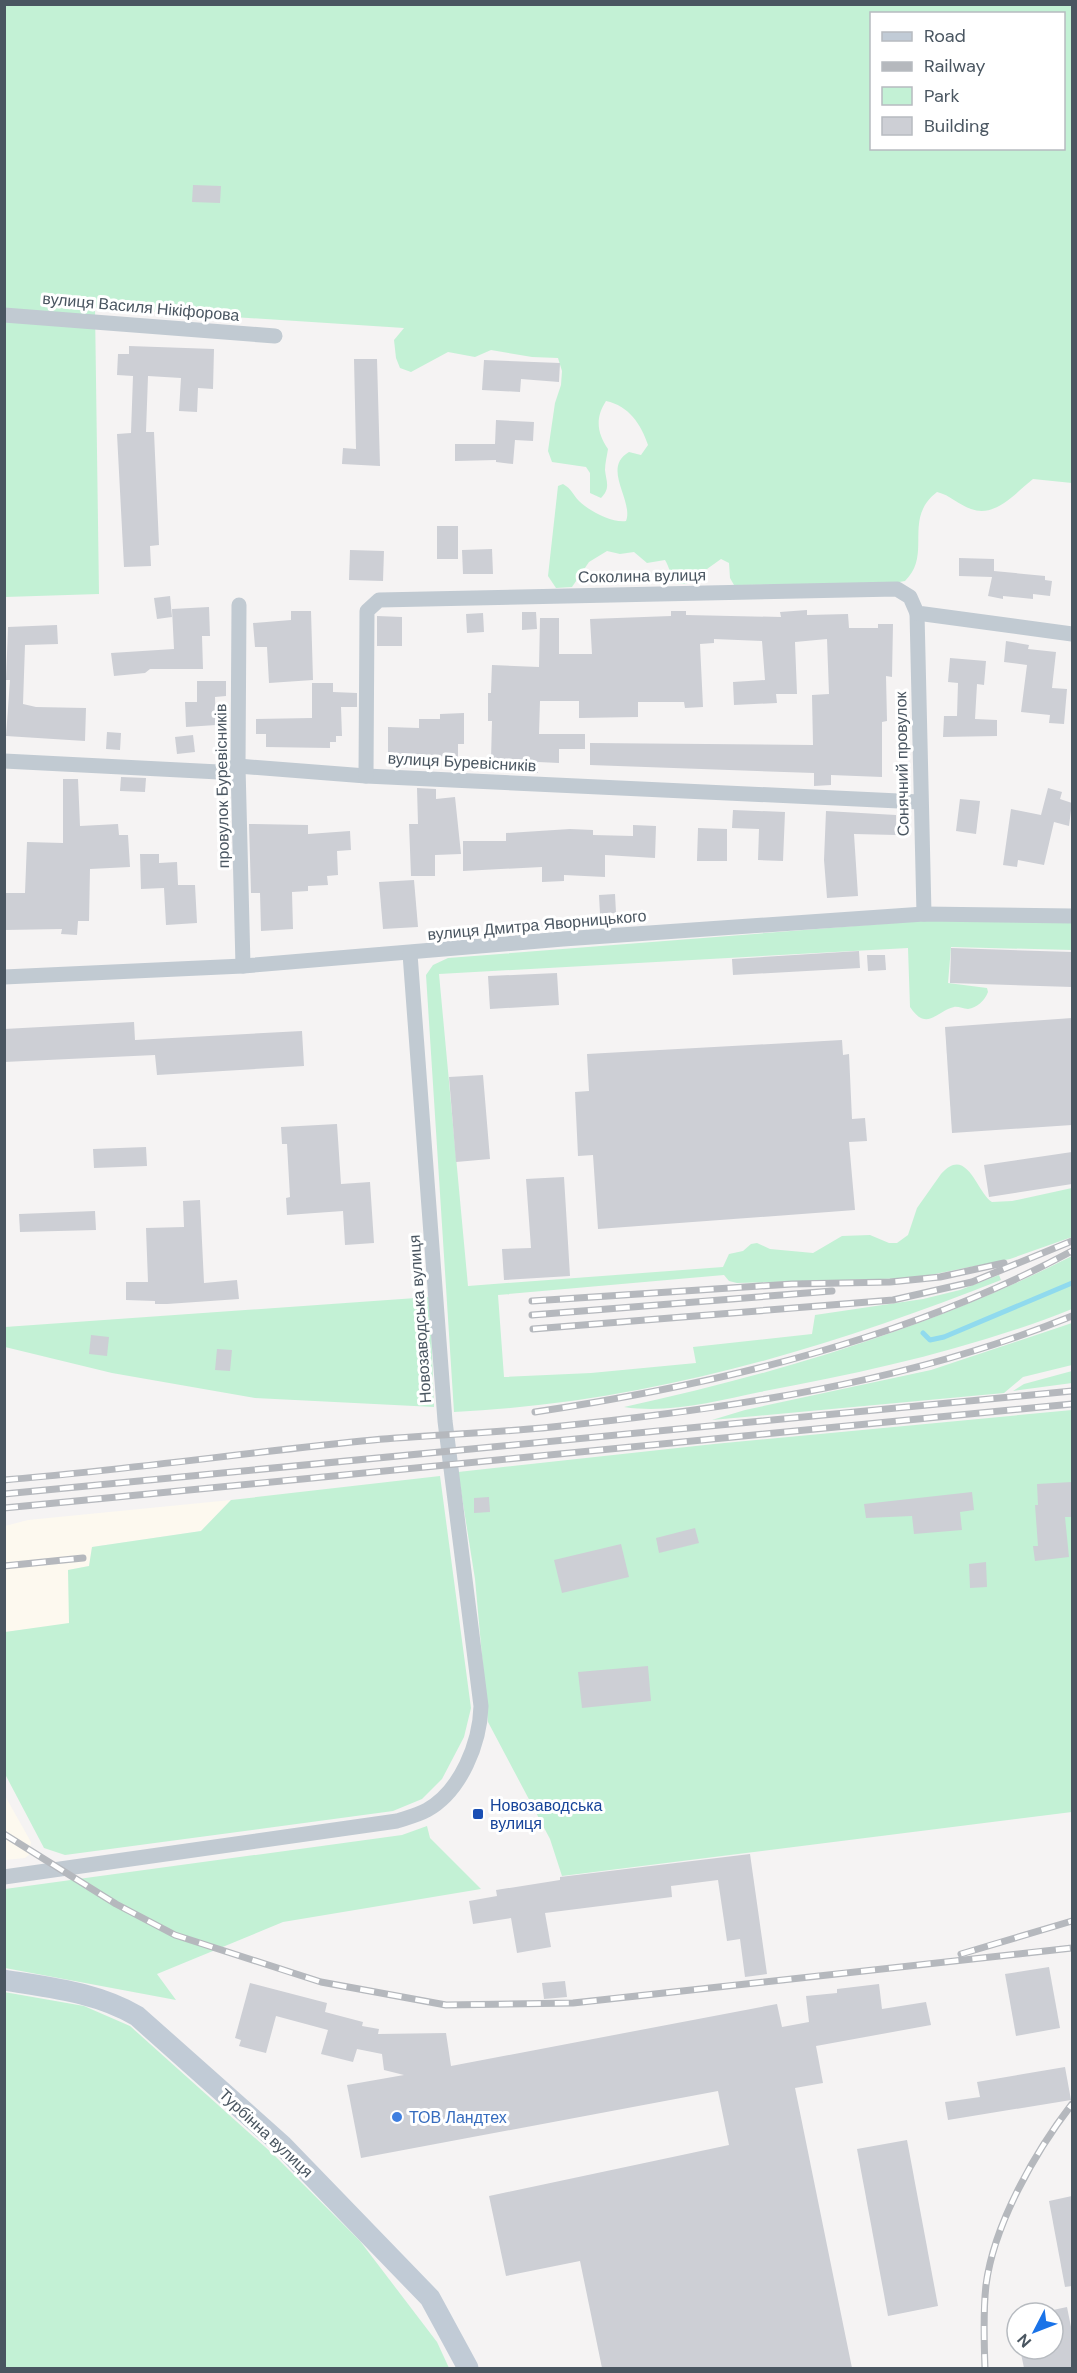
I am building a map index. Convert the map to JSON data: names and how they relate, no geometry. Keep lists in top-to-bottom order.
{
  "streets": {
    "street": [
      "вулиця Василя Нікіфорова",
      "Соколина вулиця",
      "вулиця Буревісників",
      "Сонячний провулок",
      "провулок Буревісників",
      "вулиця Дмитра Яворницького",
      "Новозаводська вулиця",
      "Турбінна вулиця"
    ]
  },
  "crossings": [
    ["Соколина вулиця", "вулиця Буревісників"],
    ["Соколина вулиця", "Сонячний провулок"],
    ["вулиця Буревісників", "Сонячний провулок"],
    ["вулиця Буревісників", "провулок Буревісників"],
    ["Сонячний провулок", "вулиця Дмитра Яворницького"],
    ["провулок Буревісників", "вулиця Дмитра Яворницького"],
    ["вулиця Дмитра Яворницького", "Новозаводська вулиця"]
  ],
  "places": {
    "transit": ["Новозаводська вулиця"],
    "other": ["ТОВ Ландтех"]
  },
  "legend": [
    "Road",
    "Railway",
    "Park",
    "Building"
  ],
  "north": "bottom left"
}
